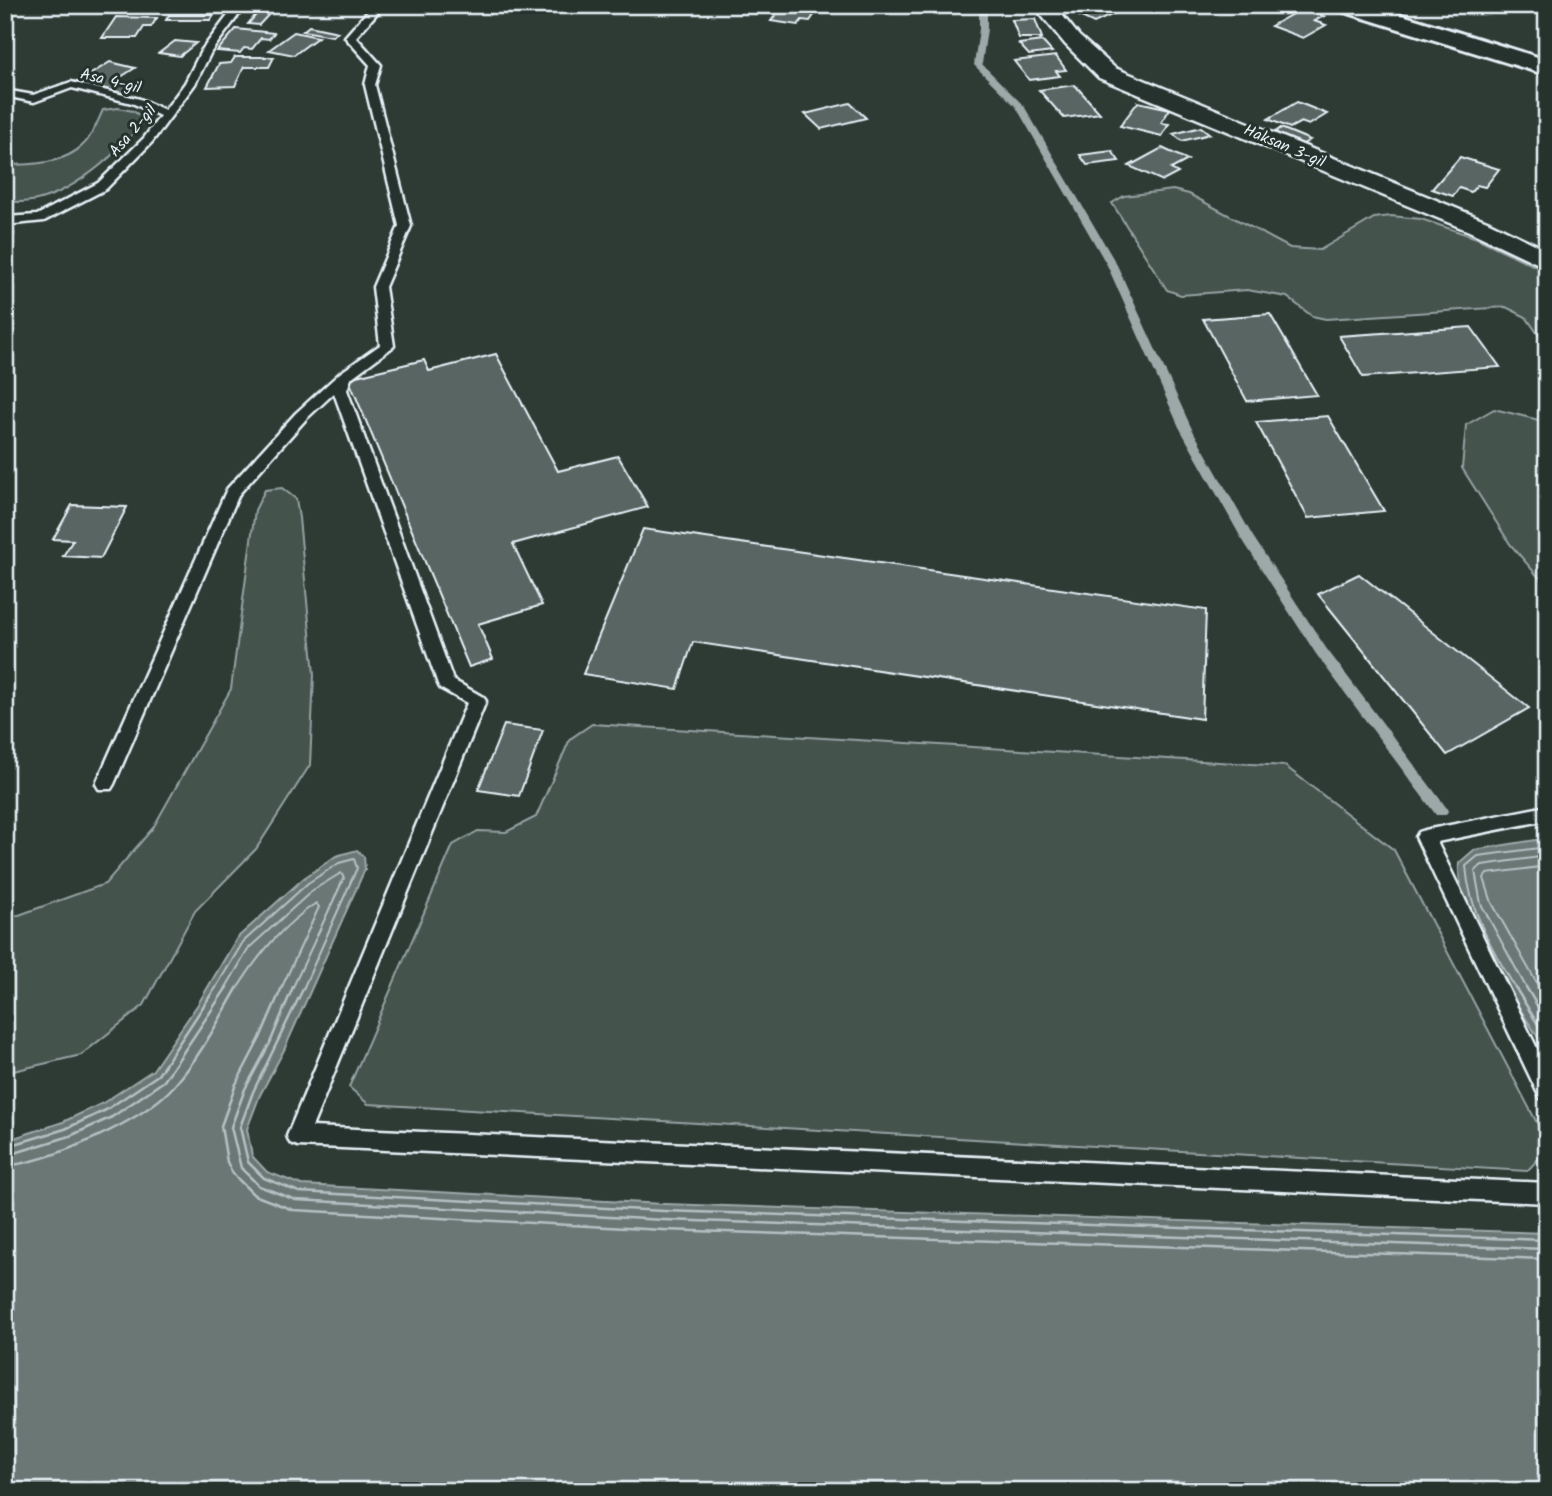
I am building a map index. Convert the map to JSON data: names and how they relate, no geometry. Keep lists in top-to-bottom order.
{
  "streets": {
    "street": ["Haksan 3-gil"],
    "lane": ["Asa 4-gil", "Asa 2-gil"]
  },
  "crossings": [
    ["Asa 4-gil", "Asa 2-gil"]
  ]
}
